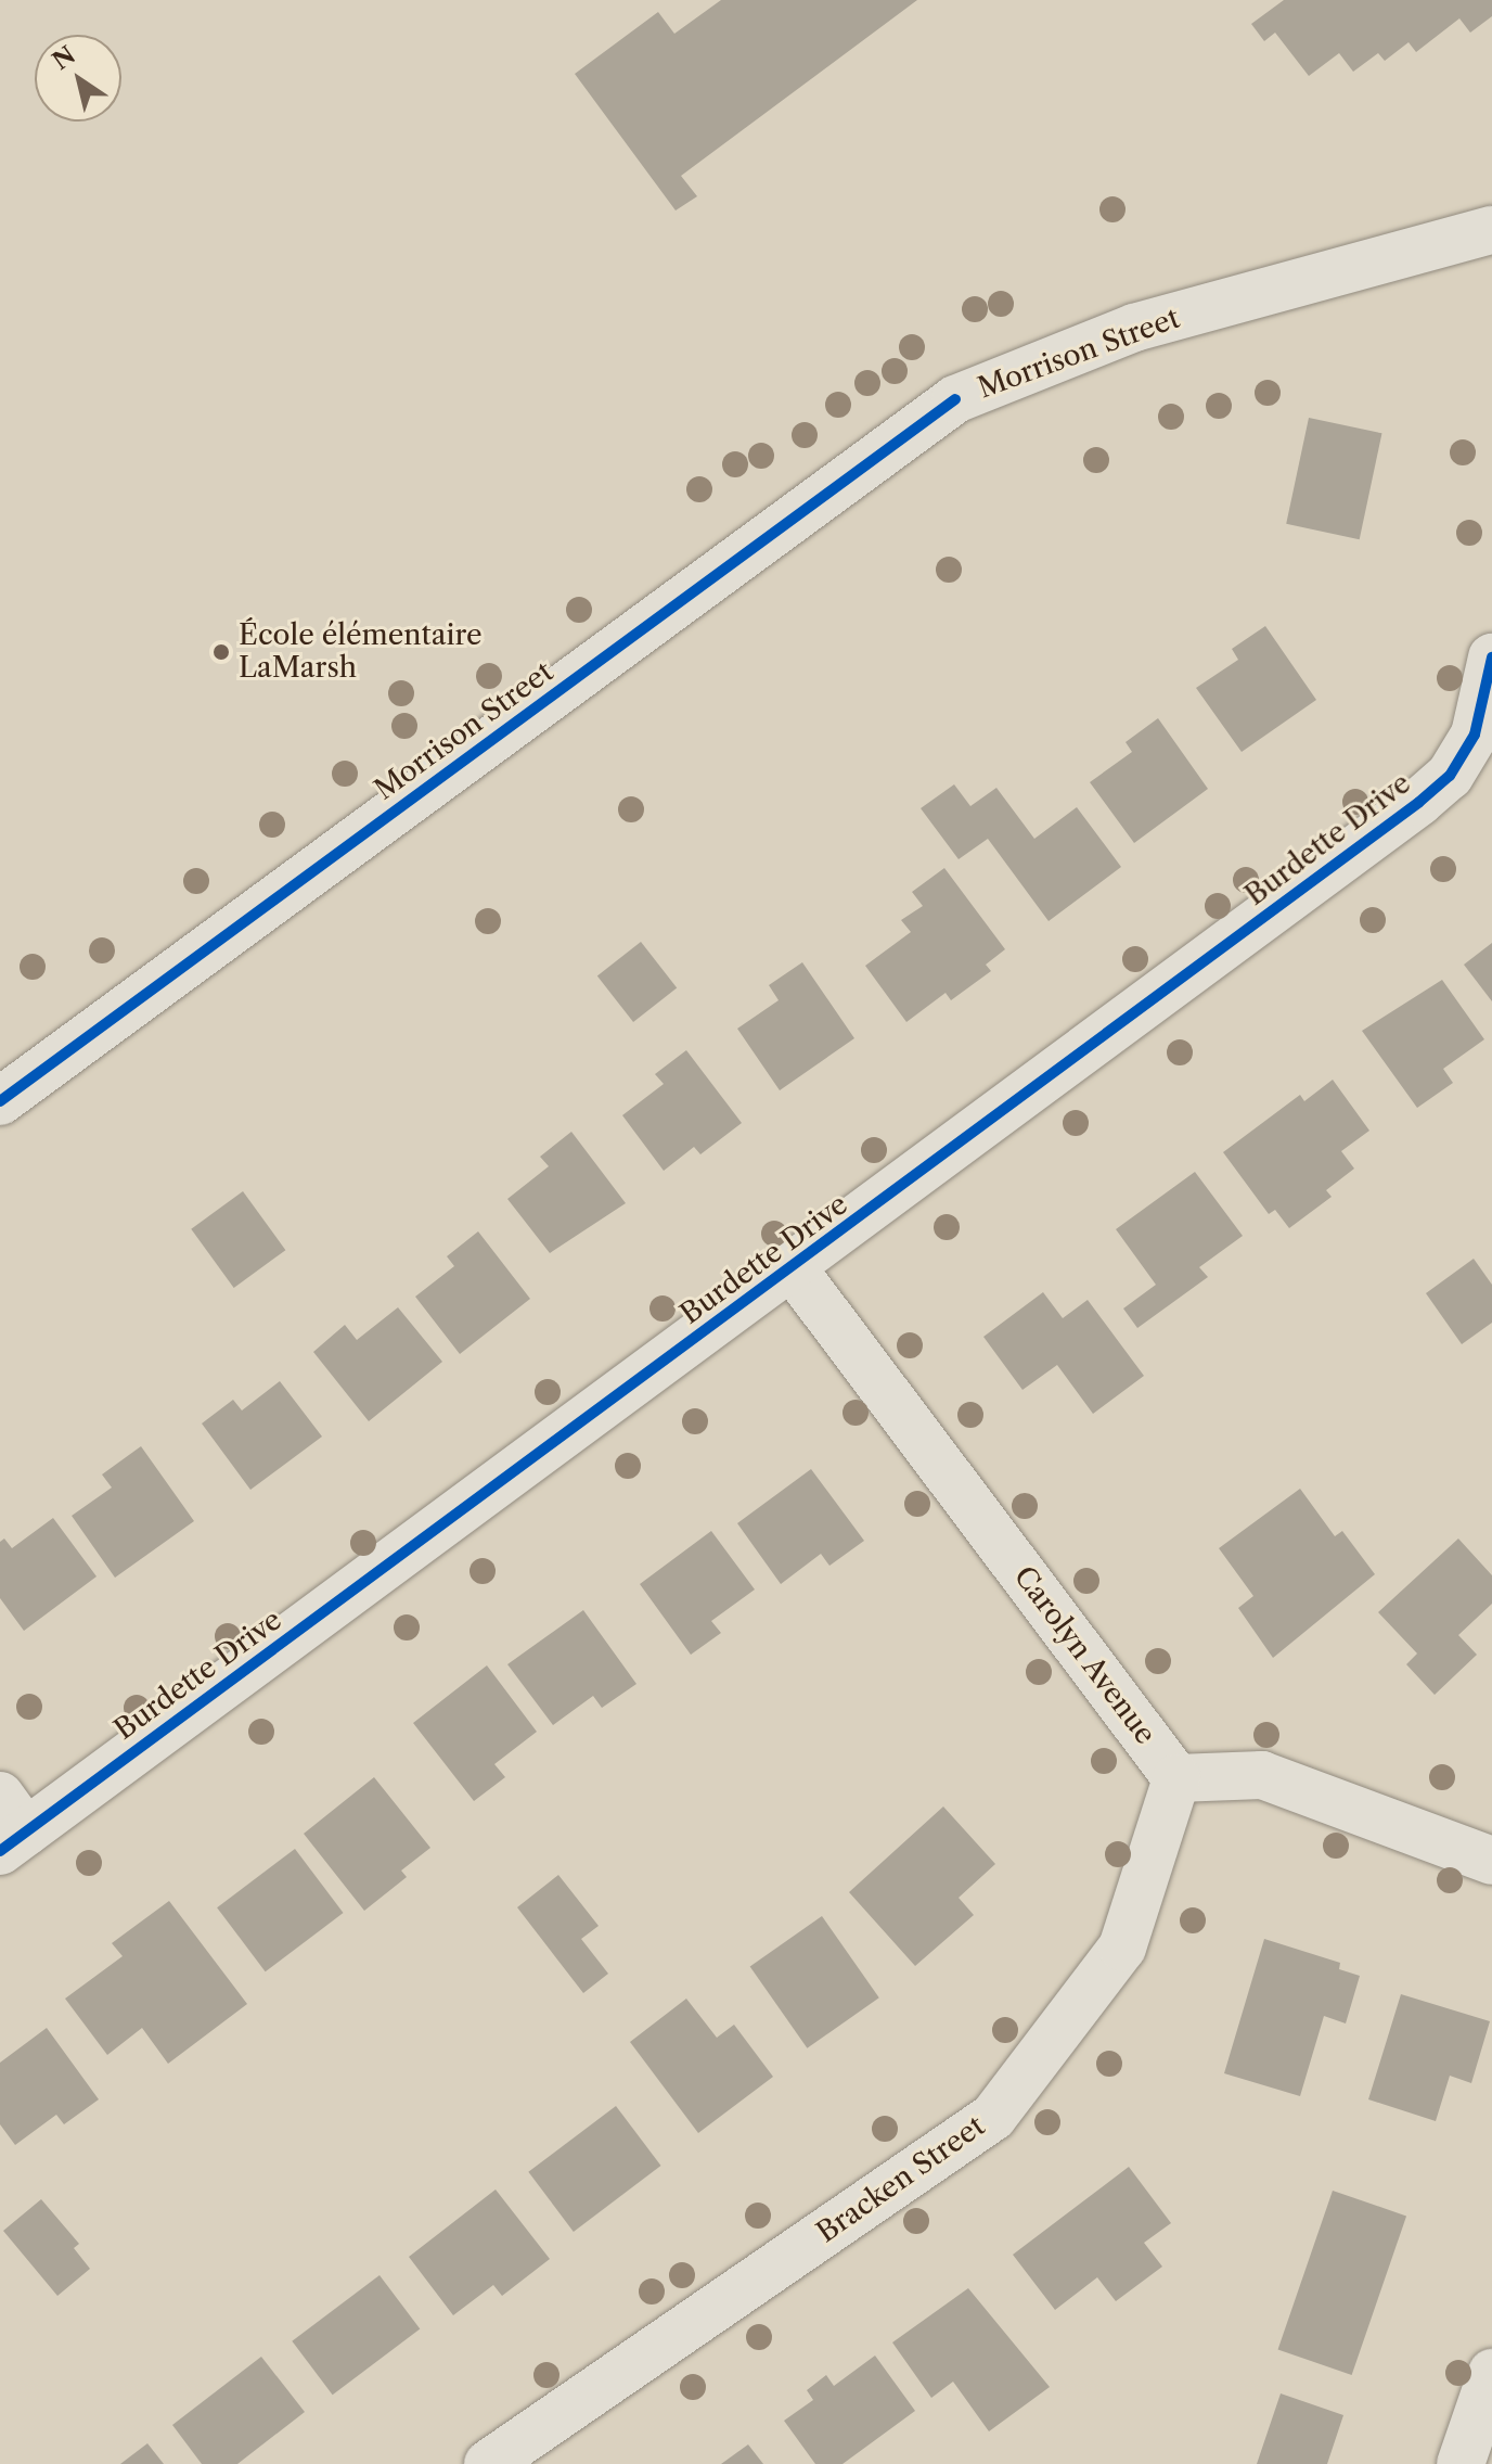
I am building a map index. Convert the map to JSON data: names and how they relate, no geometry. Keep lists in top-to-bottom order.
{
  "streets": {
    "street": [
      "Morrison Street",
      "Burdette Drive",
      "Carolyn Avenue",
      "Bracken Street"
    ]
  },
  "crossings": [
    ["Burdette Drive", "Carolyn Avenue"],
    ["Carolyn Avenue", "Bracken Street"]
  ],
  "places": ["École élémentaire LaMarsh"],
  "north": "top left"
}
